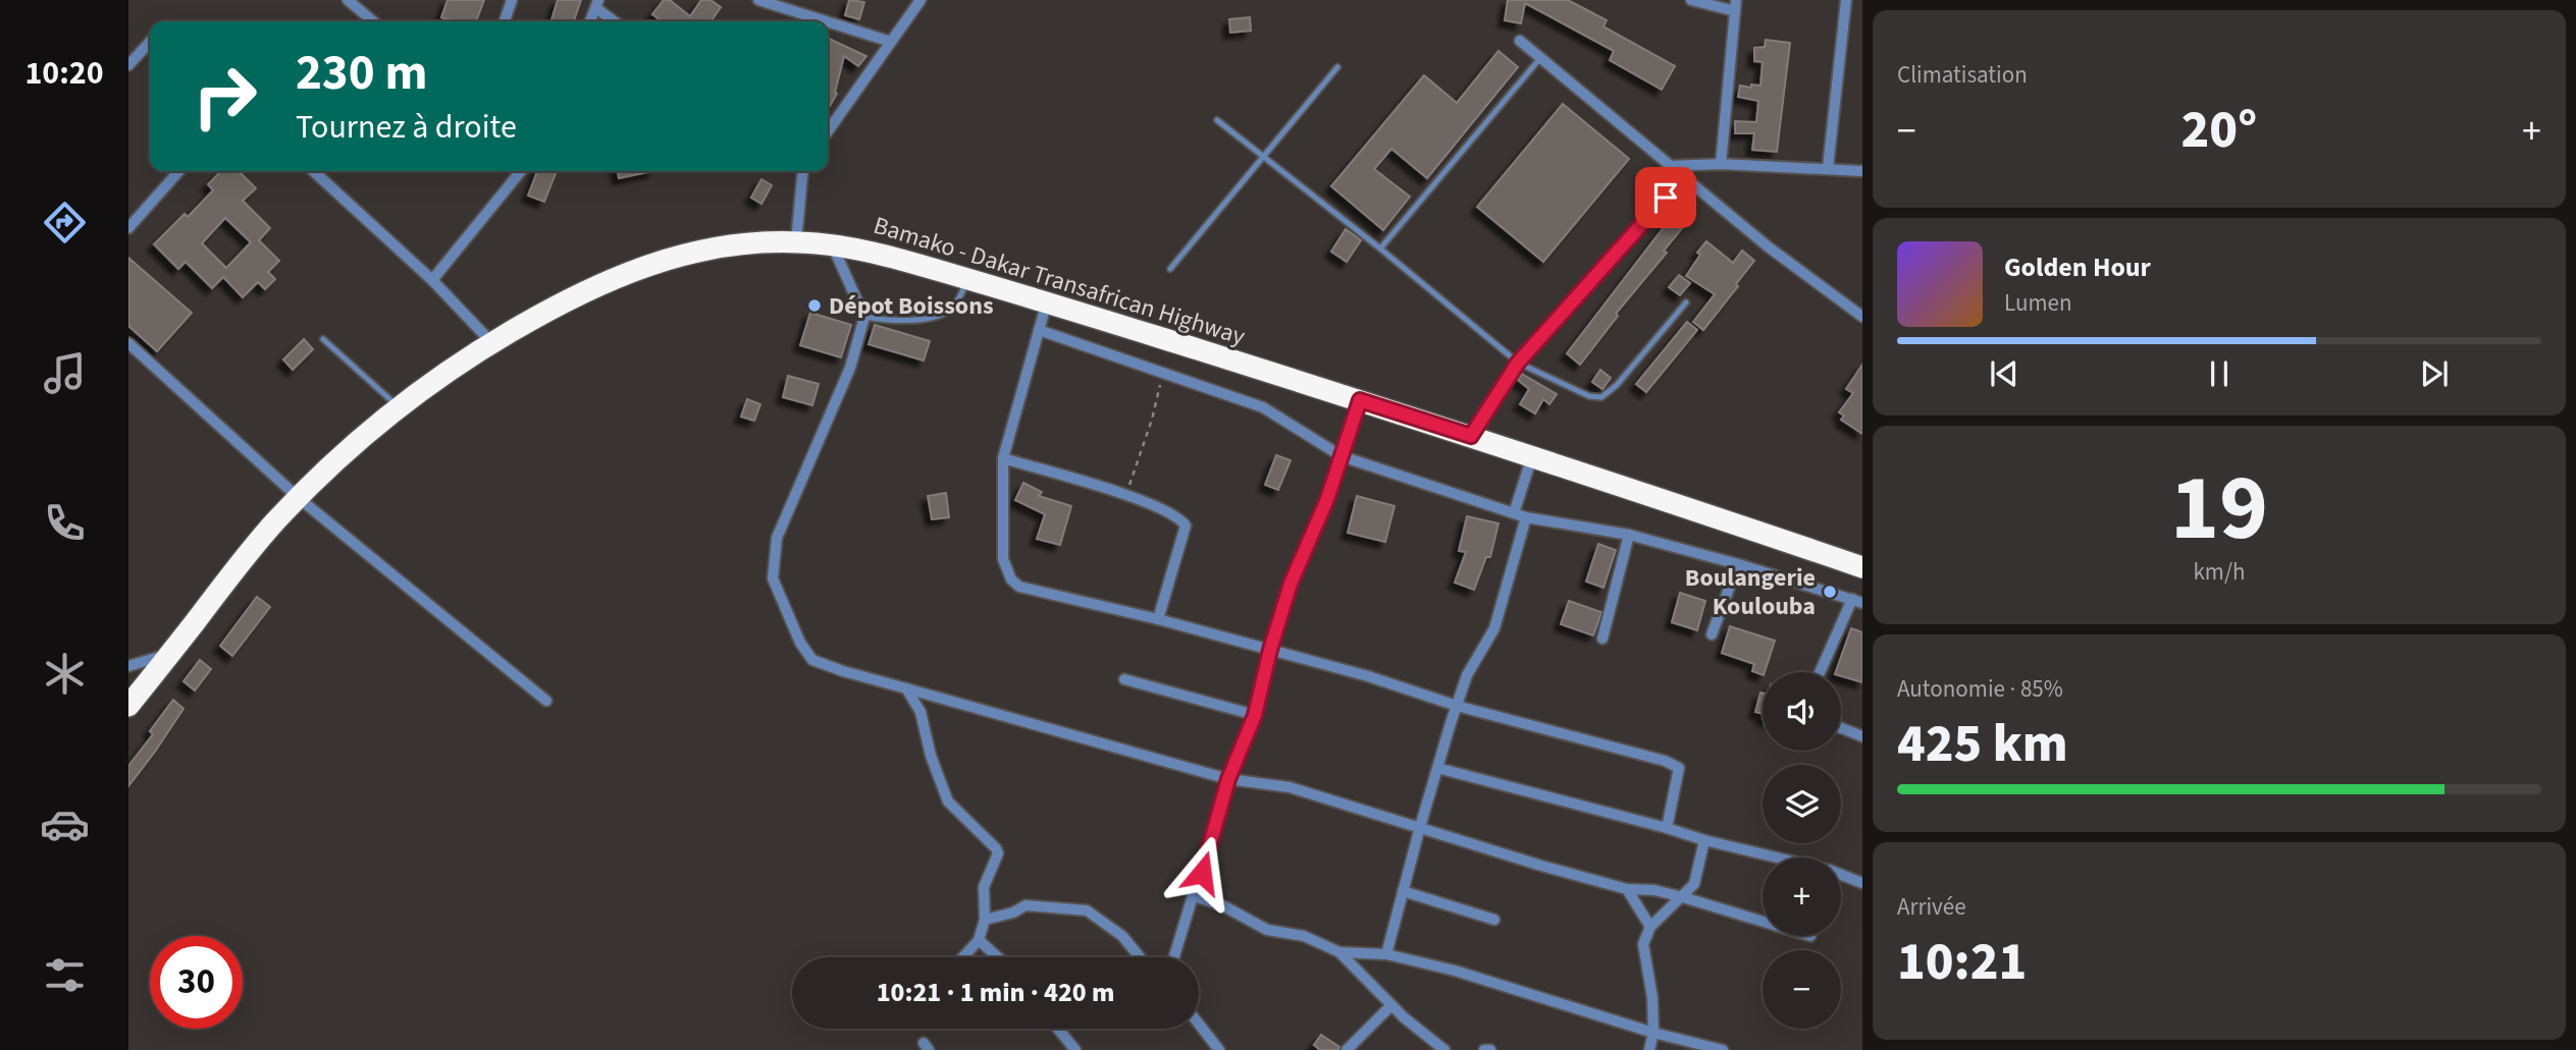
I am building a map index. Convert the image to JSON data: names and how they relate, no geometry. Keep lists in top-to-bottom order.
{
  "streets": {
    "highway": ["Bamako - Dakar Transafrican Highway"]
  },
  "places": ["Dépot Boissons", "Boulangerie Koulouba"],
  "page": {
    "tabs": "10:20",
    "tile": [
      "Climatisation",
      ["19", "km/h"],
      ["Autonomie · 85%", "425 km"],
      ["Arrivée", "10:21"]
    ],
    "turn": ["230 m", "Tournez à droite"],
    "heat": ["−", "20°", "+"],
    "song": ["Golden Hour", "Lumen"],
    "map_buttons": ["+", "−"],
    "limit": "30",
    "trip": "10:21 · 1 min · 420 m"
  }
}
